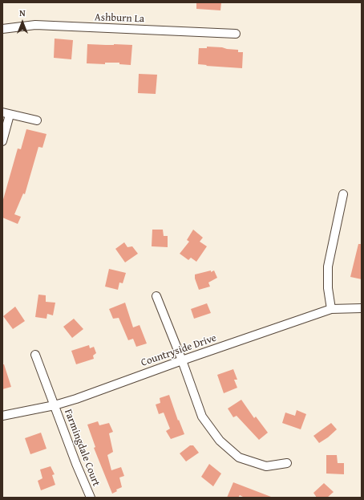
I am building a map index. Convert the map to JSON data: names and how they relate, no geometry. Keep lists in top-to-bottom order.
{
  "streets": {
    "street": ["Ashburn La", "Countryside Drive", "Farmingdale Court"]
  },
  "crossings": [
    ["Countryside Drive", "Farmingdale Court"]
  ],
  "north": "top"
}
